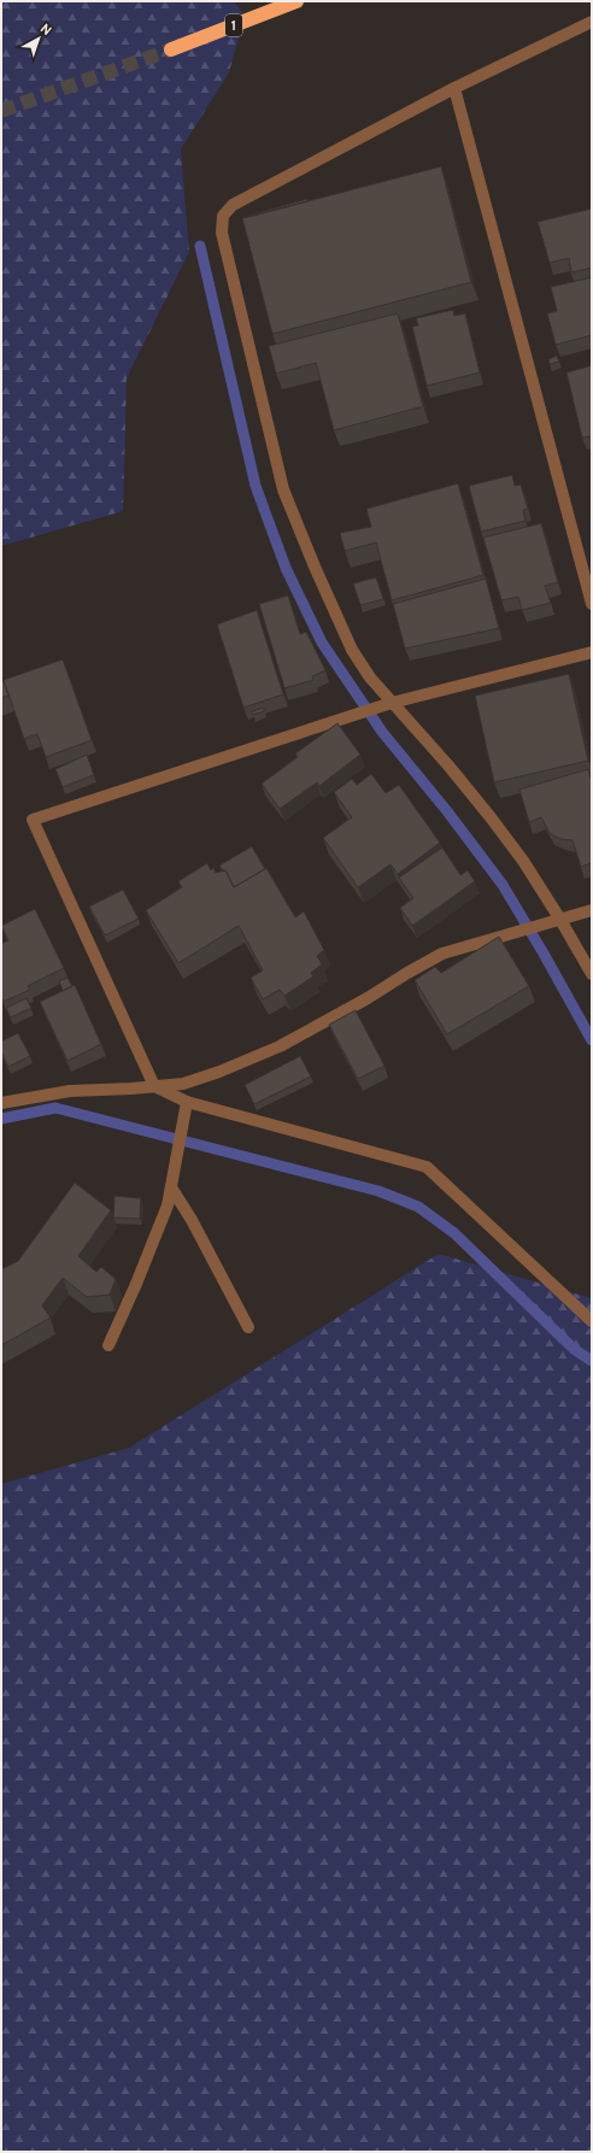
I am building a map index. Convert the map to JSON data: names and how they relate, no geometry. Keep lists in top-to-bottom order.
{
  "streets": {
    "highway": ["1"]
  },
  "north": "top right"
}
